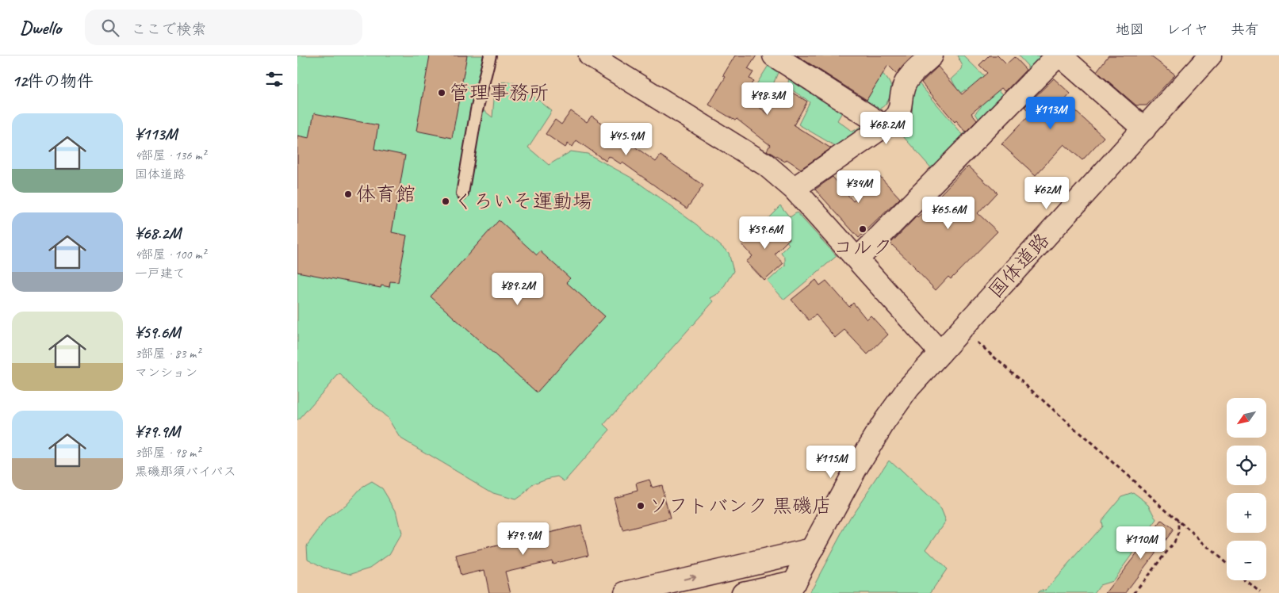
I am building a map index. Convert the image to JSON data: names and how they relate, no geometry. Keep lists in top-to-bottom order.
{
  "streets": {
    "street": ["国体道路"]
  },
  "places": [
    "管理事務所",
    "体育館",
    "くろいそ運動場",
    "コルク",
    "ソフトバンク 黒磯店"
  ],
  "north": "bottom left",
  "page": {
    "header": "Dwello",
    "search": "ここで検索",
    "nav": ["地図", "レイヤ", "共有"],
    "heading": "12件の物件",
    "price": [
      "¥98.3M",
      "¥113M",
      "¥68.2M",
      "¥45.9M",
      "¥34M",
      "¥62M",
      "¥65.6M",
      "¥59.6M",
      "¥89.2M",
      "¥115M",
      "¥79.9M",
      "¥110M"
    ],
    "list": [
      {
        "name": "¥113M",
        "note": "4部屋 · 136 m² · 国体道路"
      },
      {
        "name": "¥68.2M",
        "note": "4部屋 · 100 m² · 一戸建て"
      },
      {
        "name": "¥59.6M",
        "note": "3部屋 · 83 m² · マンション"
      },
      {
        "name": "¥79.9M",
        "note": "3部屋 · 98 m² · 黒磯那須バイパス"
      }
    ],
    "map_buttons": ["+", "−"]
  }
}
